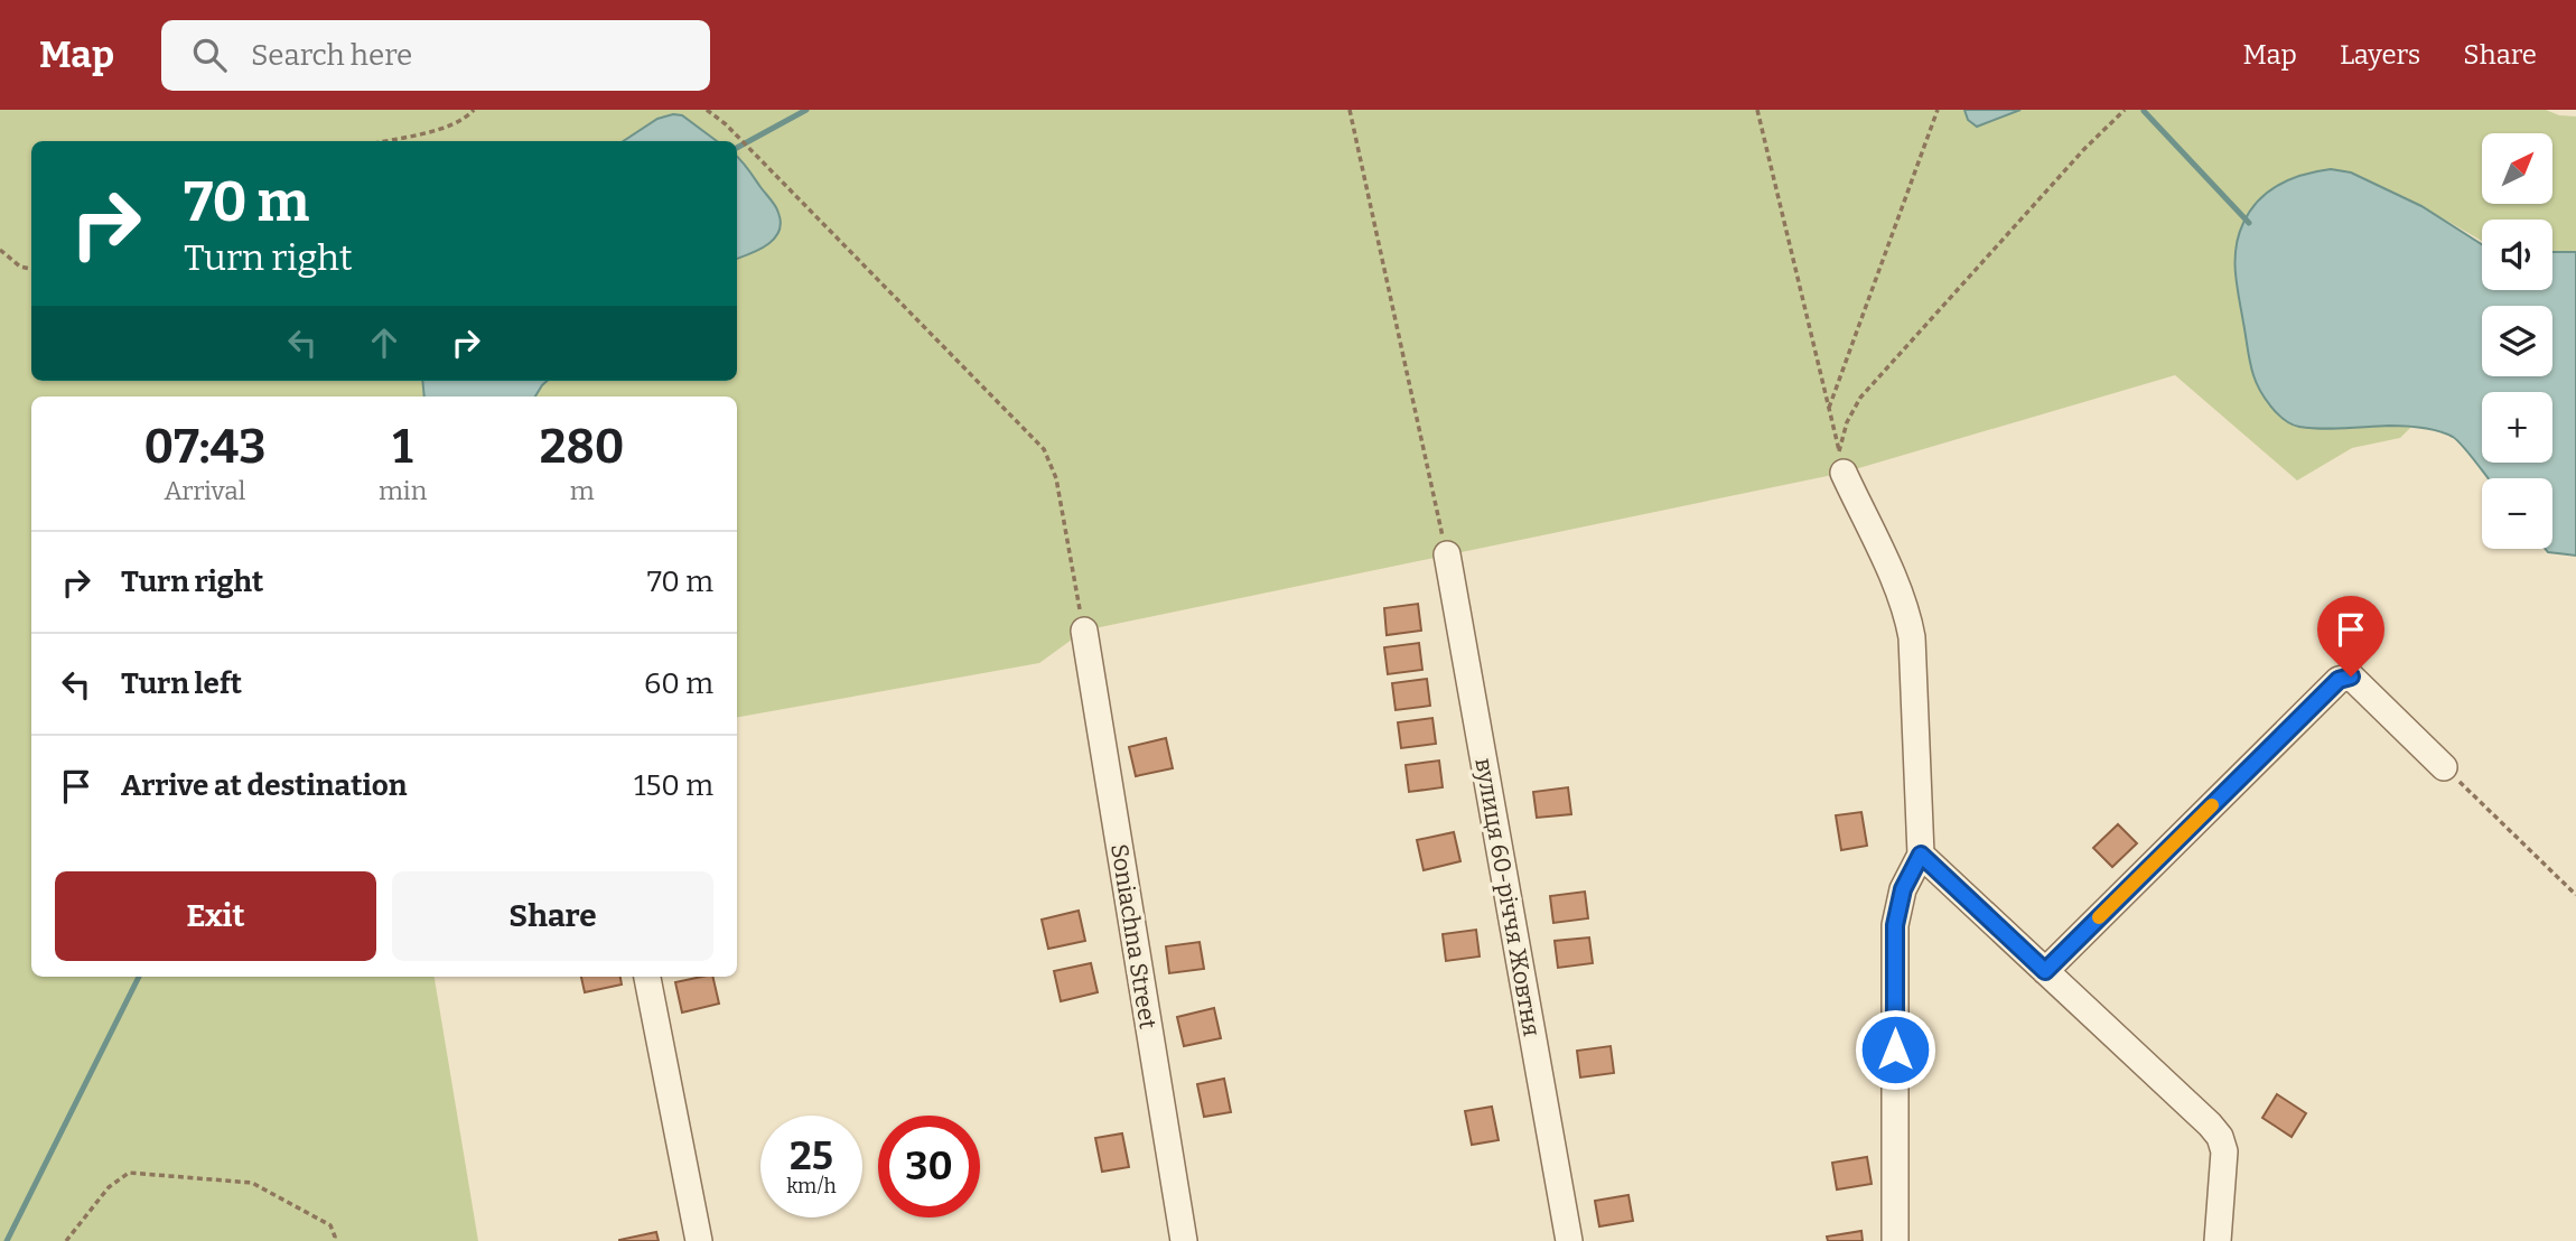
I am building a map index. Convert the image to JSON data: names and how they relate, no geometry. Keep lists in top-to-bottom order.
{
  "streets": {
    "street": ["вулиця 60-річчя Жовтня", "Soniachna Street"]
  },
  "north": "top right",
  "page": {
    "header": "Map",
    "search": "Search here",
    "nav": ["Map", "Layers", "Share"],
    "map_buttons": ["+", "−"],
    "turn": ["70 m", "Turn right"],
    "eta": [
      "07:43",
      "Arrival",
      "1",
      "min",
      "280",
      "m"
    ],
    "list": [
      {
        "name": "Turn right",
        "value": "70 m"
      },
      {
        "name": "Turn left",
        "value": "60 m"
      },
      {
        "name": "Arrive at destination",
        "value": "150 m"
      }
    ],
    "buttons": ["Exit", "Share"],
    "speed": "25 km/h",
    "limit": "30"
  }
}
